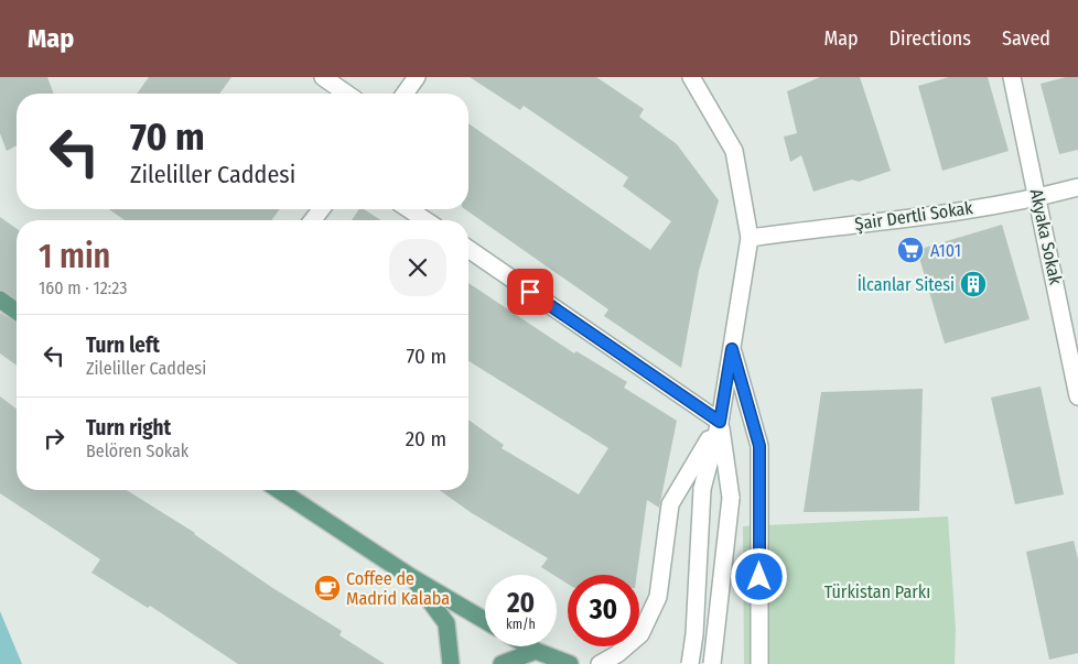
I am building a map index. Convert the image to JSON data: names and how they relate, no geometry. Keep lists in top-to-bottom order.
{
  "streets": {
    "street": ["Şair Dertli Sokak", "Akyaka Sokak"]
  },
  "crossings": [
    ["Şair Dertli Sokak", "Akyaka Sokak"]
  ],
  "parks": ["Türkistan Parkı"],
  "places": {
    "supermarket": ["A101"],
    "building": ["İlcanlar Sitesi"],
    "cafe": ["Coffee de Madrid Kalaba"]
  },
  "page": {
    "header": "Map",
    "nav": ["Map", "Directions", "Saved"],
    "turn": ["70 m", "Zileliller Caddesi"],
    "heading": ["1 min", "160 m · 12:23"],
    "list": [
      {
        "name": "Turn left",
        "note": "Zileliller Caddesi",
        "value": "70 m"
      },
      {
        "name": "Turn right",
        "note": "Belören Sokak",
        "value": "20 m"
      }
    ],
    "speed": "20 km/h",
    "limit": "30"
  }
}
